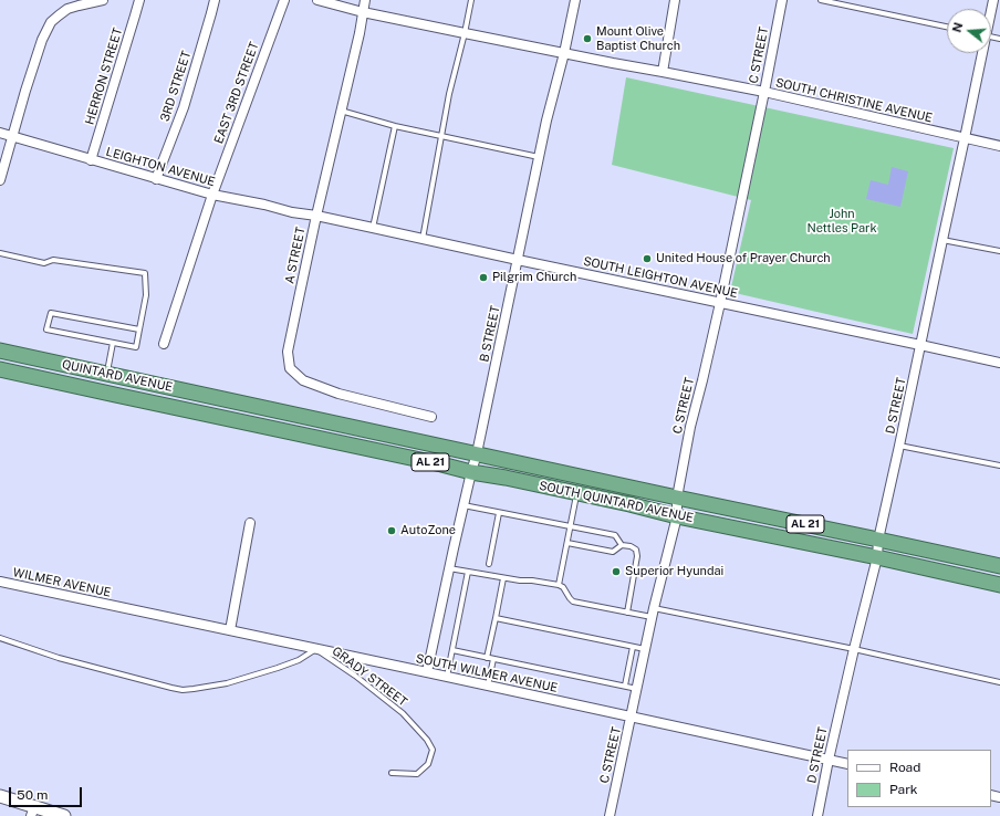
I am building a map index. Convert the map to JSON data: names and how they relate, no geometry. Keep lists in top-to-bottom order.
{
  "streets": {
    "highway": ["QUINTARD AVENUE", "AL 21", "SOUTH QUINTARD AVENUE"],
    "street": [
      "C STREET",
      "HERRON STREET",
      "3RD STREET",
      "EAST 3RD STREET",
      "SOUTH CHRISTINE AVENUE",
      "LEIGHTON AVENUE",
      "A STREET",
      "SOUTH LEIGHTON AVENUE",
      "B STREET",
      "D STREET",
      "WILMER AVENUE",
      "SOUTH WILMER AVENUE"
    ],
    "lane": ["GRADY STREET"]
  },
  "crossings": [
    ["C STREET", "SOUTH CHRISTINE AVENUE"],
    ["C STREET", "SOUTH LEIGHTON AVENUE"],
    ["C STREET", "SOUTH QUINTARD AVENUE"],
    ["C STREET", "SOUTH WILMER AVENUE"],
    ["HERRON STREET", "LEIGHTON AVENUE"],
    ["3RD STREET", "LEIGHTON AVENUE"],
    ["EAST 3RD STREET", "LEIGHTON AVENUE"],
    ["SOUTH CHRISTINE AVENUE", "A STREET"],
    ["SOUTH CHRISTINE AVENUE", "B STREET"],
    ["SOUTH CHRISTINE AVENUE", "D STREET"],
    ["LEIGHTON AVENUE", "A STREET"],
    ["LEIGHTON AVENUE", "SOUTH LEIGHTON AVENUE"],
    ["A STREET", "SOUTH LEIGHTON AVENUE"],
    ["SOUTH LEIGHTON AVENUE", "B STREET"],
    ["SOUTH LEIGHTON AVENUE", "D STREET"],
    ["B STREET", "SOUTH QUINTARD AVENUE"],
    ["B STREET", "SOUTH WILMER AVENUE"],
    ["QUINTARD AVENUE", "SOUTH QUINTARD AVENUE"],
    ["D STREET", "SOUTH QUINTARD AVENUE"],
    ["D STREET", "SOUTH WILMER AVENUE"],
    ["WILMER AVENUE", "SOUTH WILMER AVENUE"],
    ["SOUTH WILMER AVENUE", "GRADY STREET"]
  ],
  "parks": ["John Nettles Park"],
  "places": [
    "Mount Olive Baptist Church",
    "United House of Prayer Church",
    "Pilgrim Church",
    "AutoZone",
    "Superior Hyundai"
  ],
  "legend": ["Road", "Park"],
  "scale_bar": "50 m",
  "north": "left"
}
